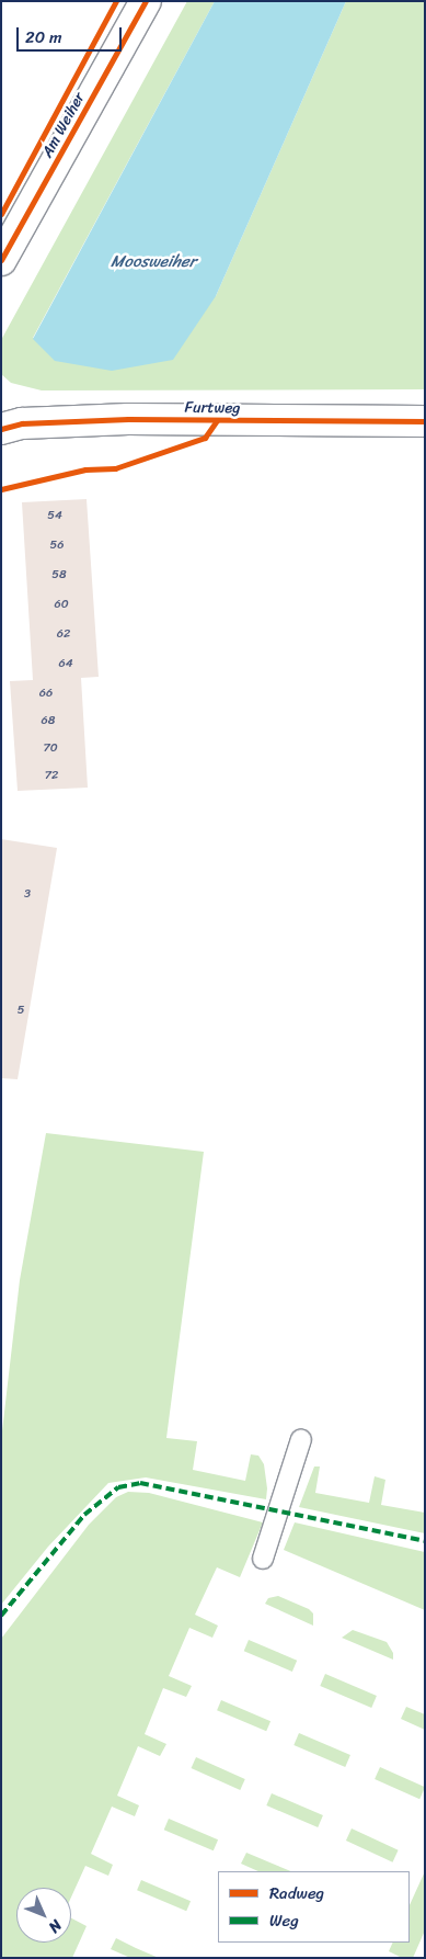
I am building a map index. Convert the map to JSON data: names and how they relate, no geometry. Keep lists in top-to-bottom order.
{
  "streets": {
    "street": ["Am Weiher", "Furtweg"]
  },
  "water": ["Moosweiher"],
  "house_numbers": [
    "54",
    "56",
    "58",
    "60",
    "62",
    "64",
    "66",
    "68",
    "70",
    "72",
    "3",
    "5"
  ],
  "legend": ["Radweg", "Weg"],
  "scale_bar": "20 m",
  "north": "bottom right"
}
